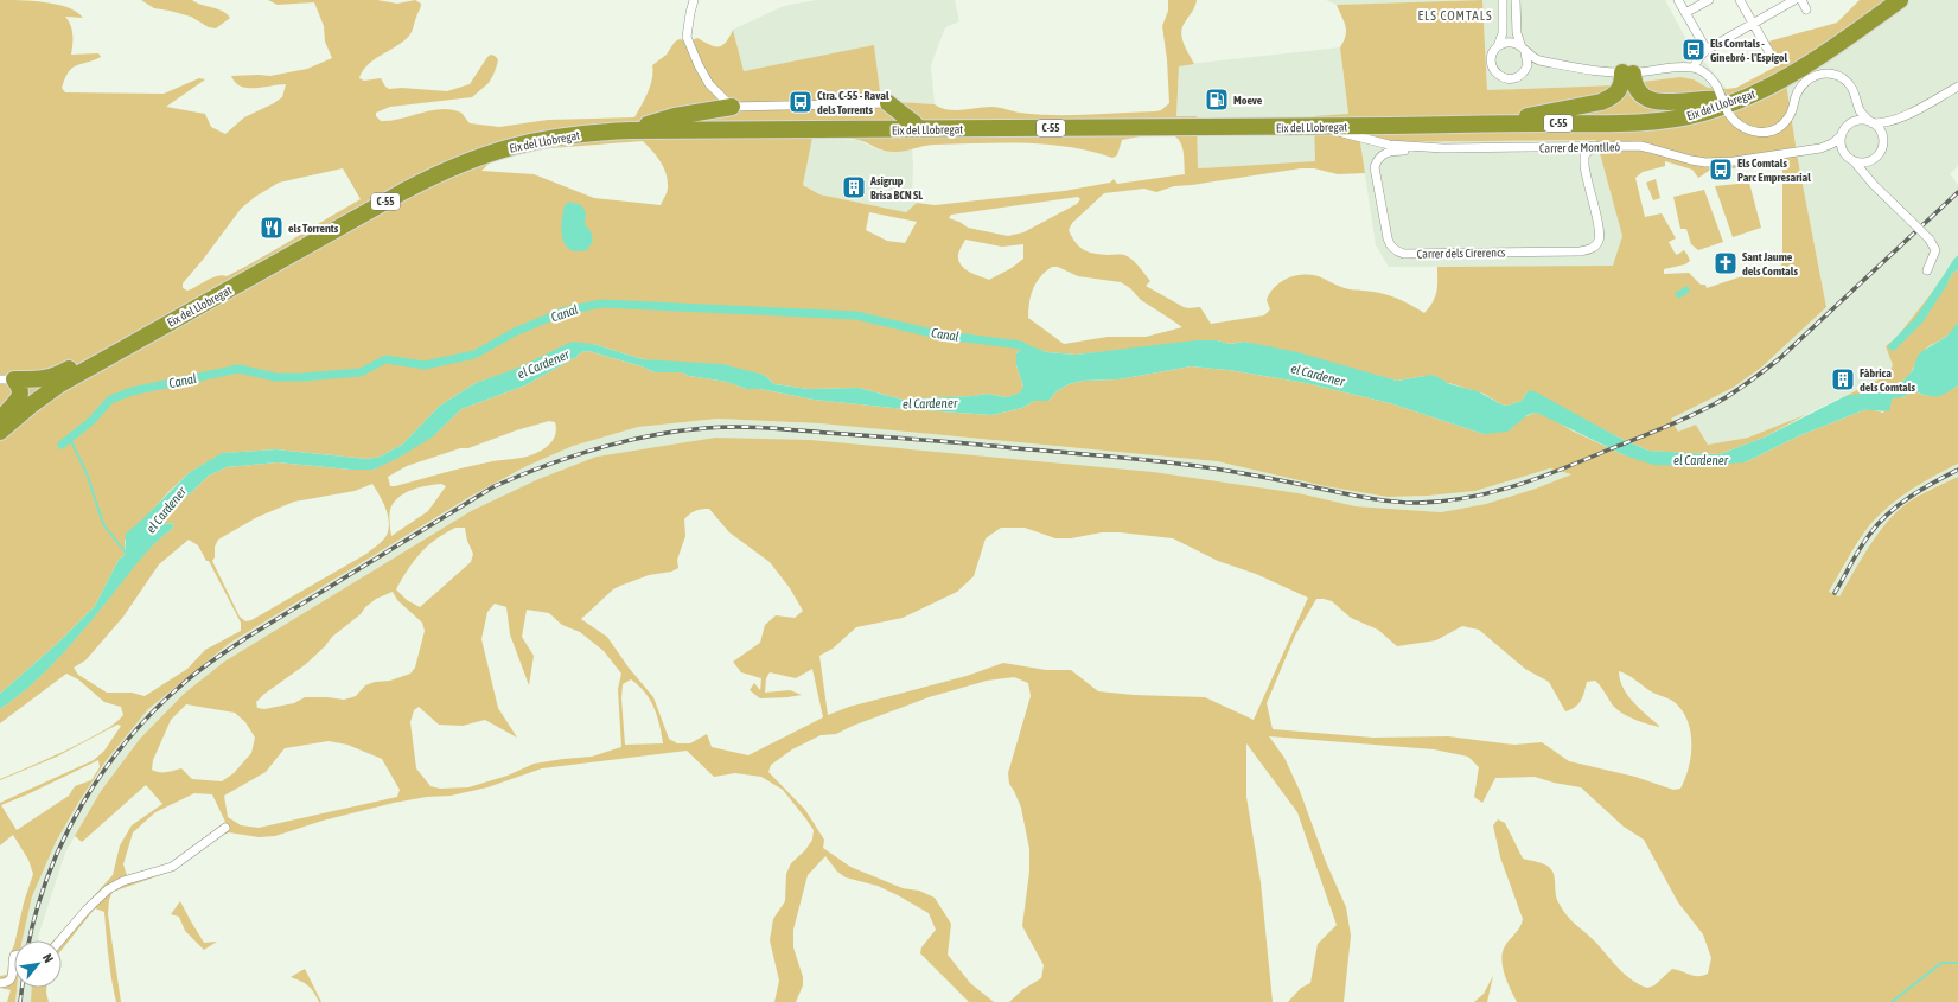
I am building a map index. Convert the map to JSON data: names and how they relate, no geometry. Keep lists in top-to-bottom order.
{
  "streets": {
    "highway": ["Eix del Llobregat", "C-55"],
    "street": ["Carrer de Montlleó", "Carrer dels Cirerencs"]
  },
  "crossings": [
    ["Carrer de Montlleó", "Carrer dels Cirerencs"]
  ],
  "districts": ["ELS COMTALS"],
  "water": ["Canal", "el Cardener"],
  "places": {
    "bus stop": ["Els Comtals - Ginebró - l'Espígol", "Ctra. C-55 - Raval dels Torrents", "Els Comtals Parc Empresarial"],
    "fuel station": ["Moeve"],
    "building": ["Asigrup Brisa BCN SL", "Fàbrica dels Comtals"],
    "restaurant": ["els Torrents"],
    "church": ["Sant Jaume dels Comtals"]
  },
  "north": "top right"
}
